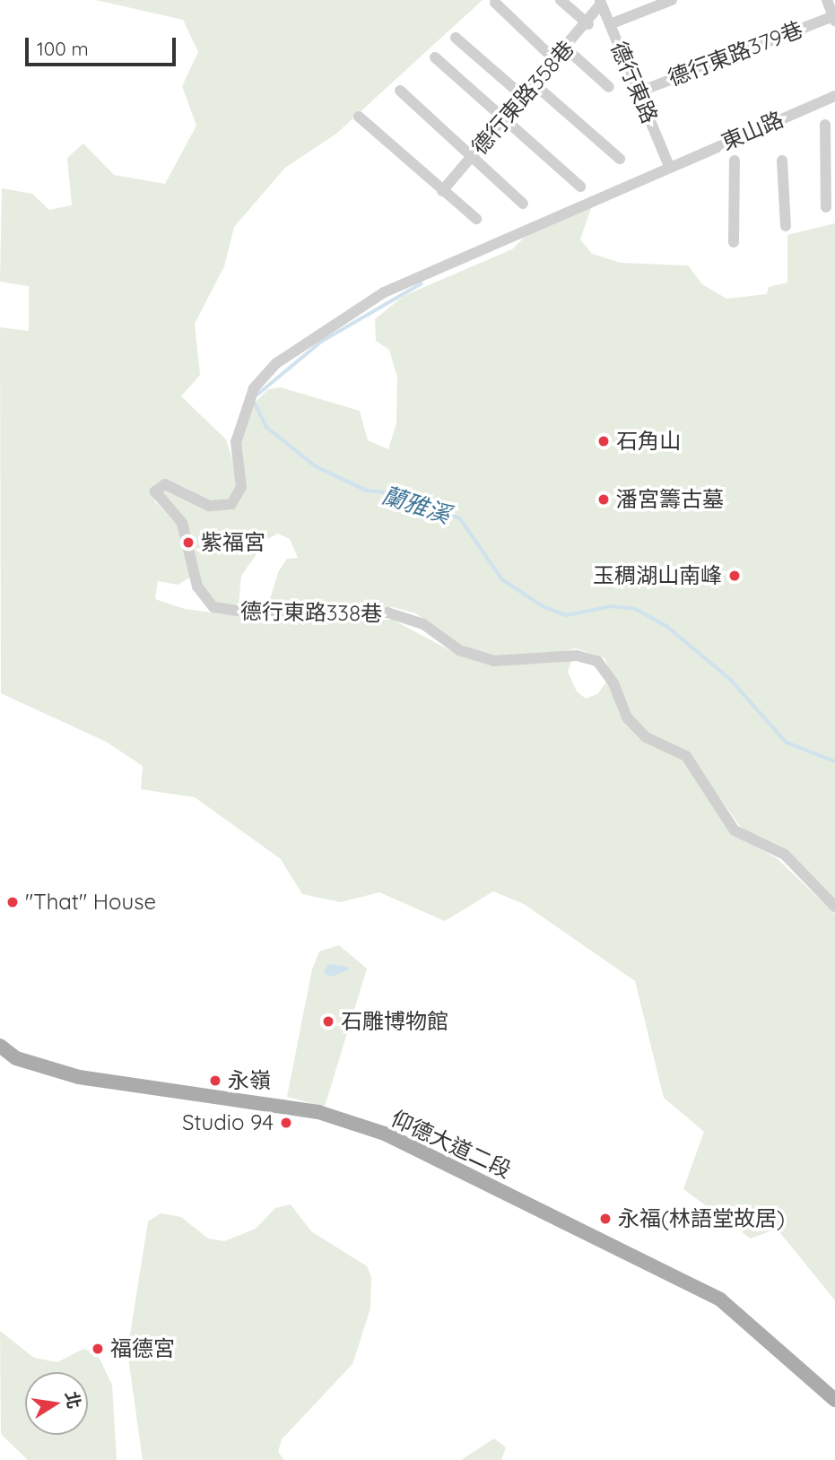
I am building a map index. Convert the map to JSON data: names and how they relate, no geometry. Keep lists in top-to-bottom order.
{
  "streets": {
    "main road": ["仰德大道二段"],
    "street": [
      "德行東路379巷",
      "德行東路",
      "德行東路358巷",
      "東山路",
      "德行東路338巷"
    ]
  },
  "crossings": [
    ["德行東路379巷", "德行東路"],
    ["德行東路", "德行東路358巷"],
    ["德行東路", "東山路"],
    ["德行東路", "德行東路338巷"],
    ["東山路", "德行東路338巷"]
  ],
  "water": ["蘭雅溪"],
  "places": [
    "石角山",
    "潘宮籌古墓",
    "紫福宮",
    "玉稠湖山南峰",
    "\"That\" House",
    "石雕博物館",
    "永嶺",
    "Studio 94",
    "永福(林語堂故居)",
    "福德宮"
  ],
  "scale_bar": "100 m",
  "north": "right"
}
